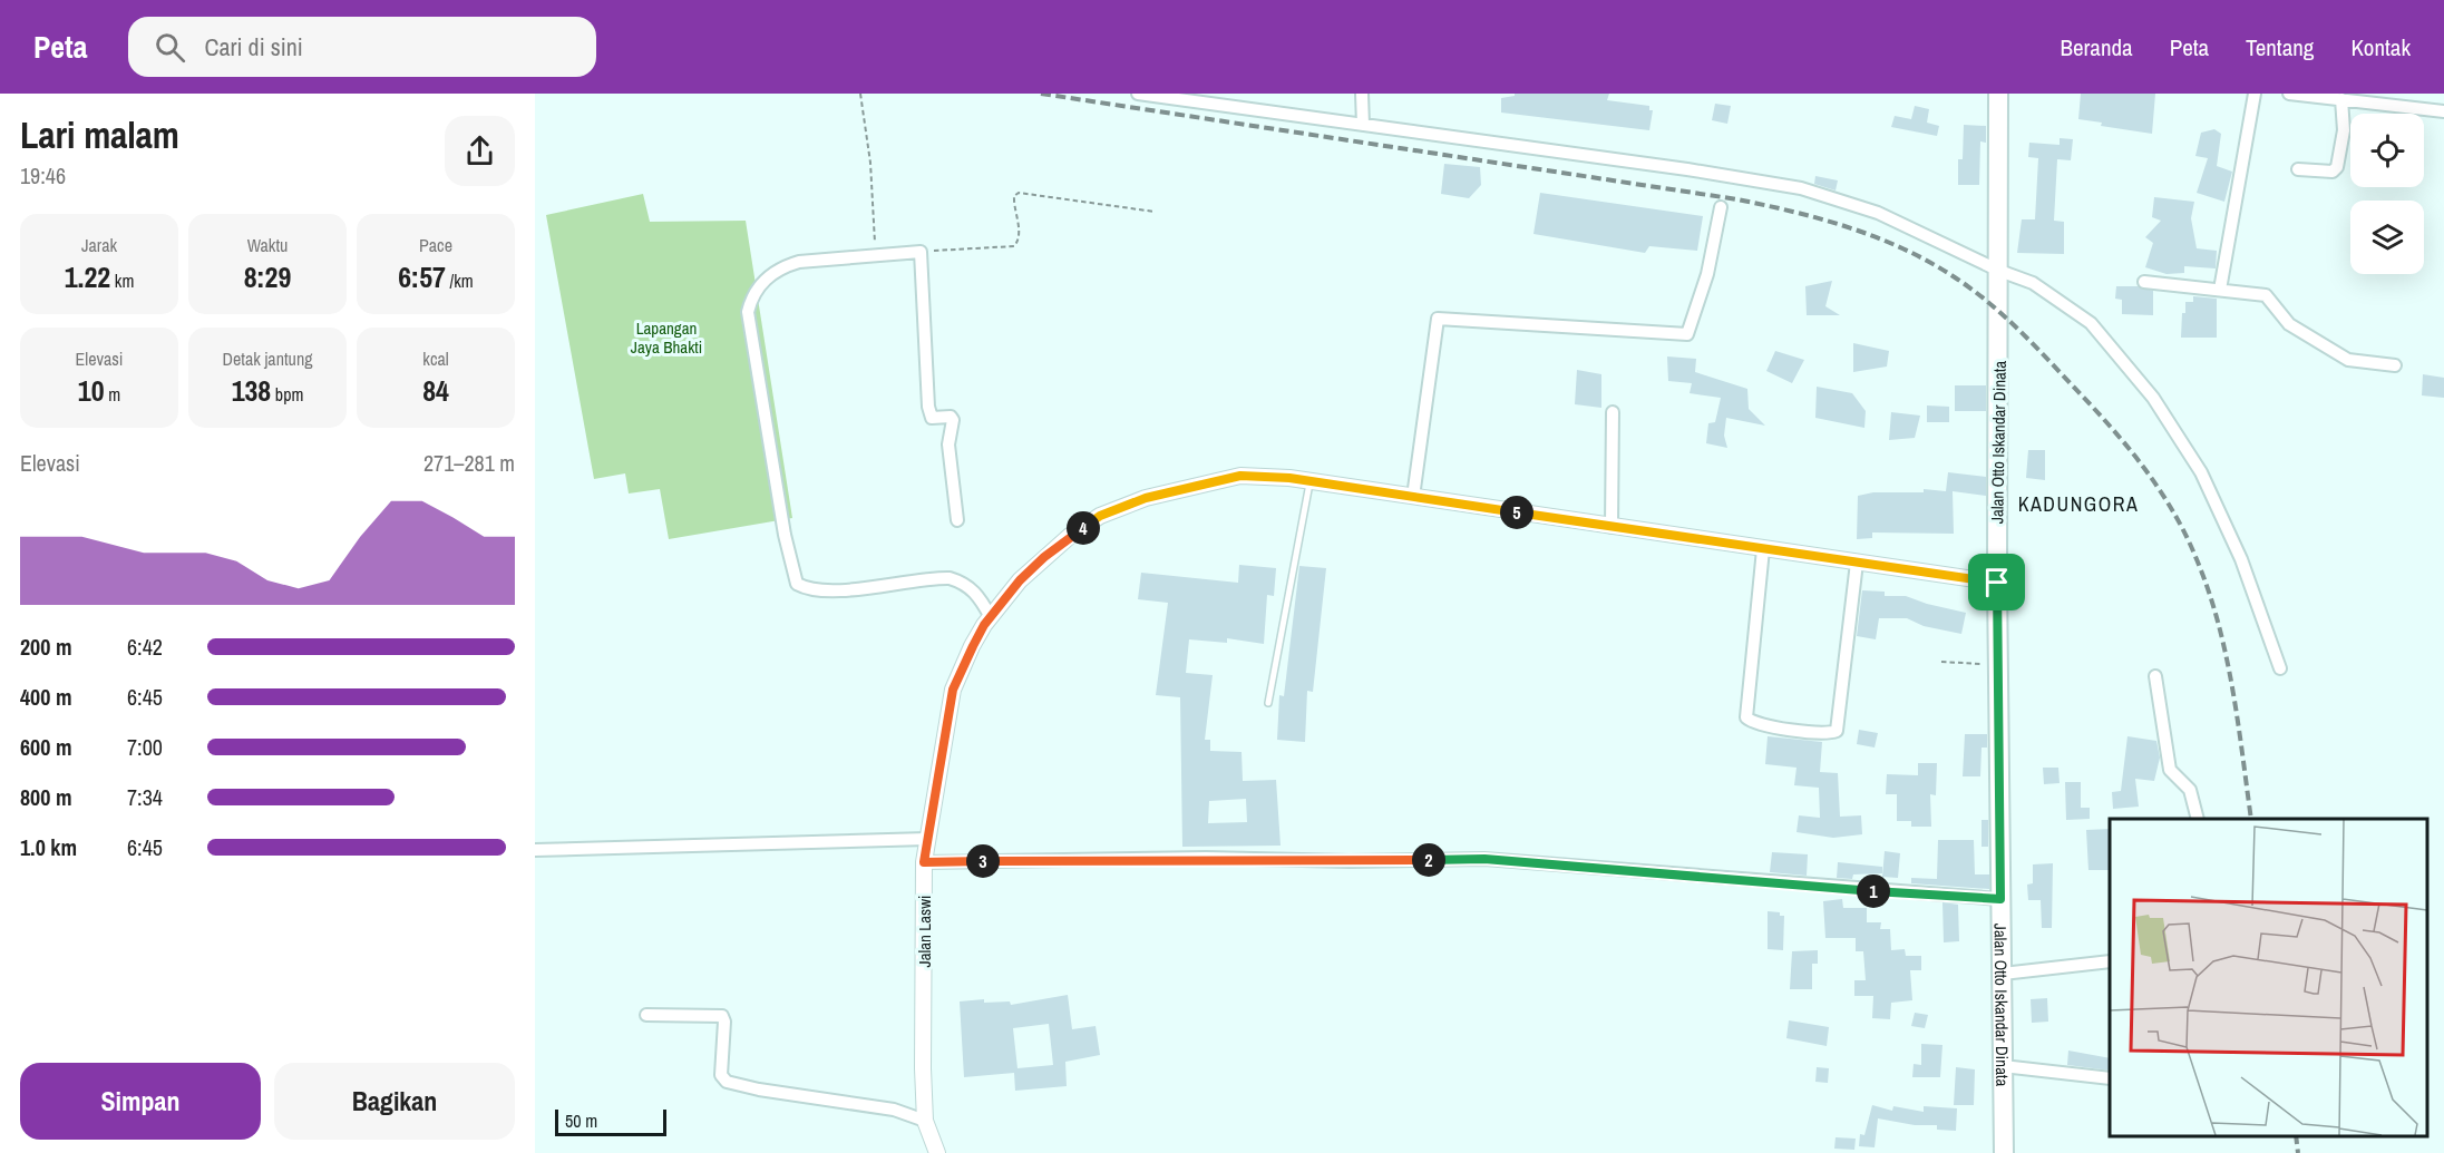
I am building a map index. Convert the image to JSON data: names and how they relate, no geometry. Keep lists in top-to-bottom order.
{
  "streets": {
    "main road": ["Jalan Otto Iskandar Dinata"],
    "street": ["Jalan Laswi"]
  },
  "crossings": [
    ["Jalan Otto Iskandar Dinata", "Jalan Laswi"]
  ],
  "districts": ["KADUNGORA"],
  "parks": ["Lapangan Jaya Bhakti"],
  "scale_bar": "50 m",
  "page": {
    "header": "Peta",
    "search": "Cari di sini",
    "nav": [
      "Beranda",
      "Peta",
      "Tentang",
      "Kontak"
    ],
    "heading": ["Lari malam", "19:46"],
    "stats": [
      ["Jarak", "1.22 km"],
      ["Waktu", "8:29"],
      ["Pace", "6:57 /km"],
      ["Elevasi", "10 m"],
      ["Detak jantung", "138 bpm"],
      ["kcal", "84"]
    ],
    "chart": ["Elevasi", "271–281 m"],
    "pins": [
      "5",
      "4",
      "2",
      "3",
      "1"
    ],
    "list": [
      {
        "name": "200 m",
        "note": "6:42"
      },
      {
        "name": "400 m",
        "note": "6:45"
      },
      {
        "name": "600 m",
        "note": "7:00"
      },
      {
        "name": "800 m",
        "note": "7:34"
      },
      {
        "name": "1.0 km",
        "note": "6:45"
      }
    ],
    "buttons": ["Simpan", "Bagikan"],
    "scale": "50 m"
  }
}
